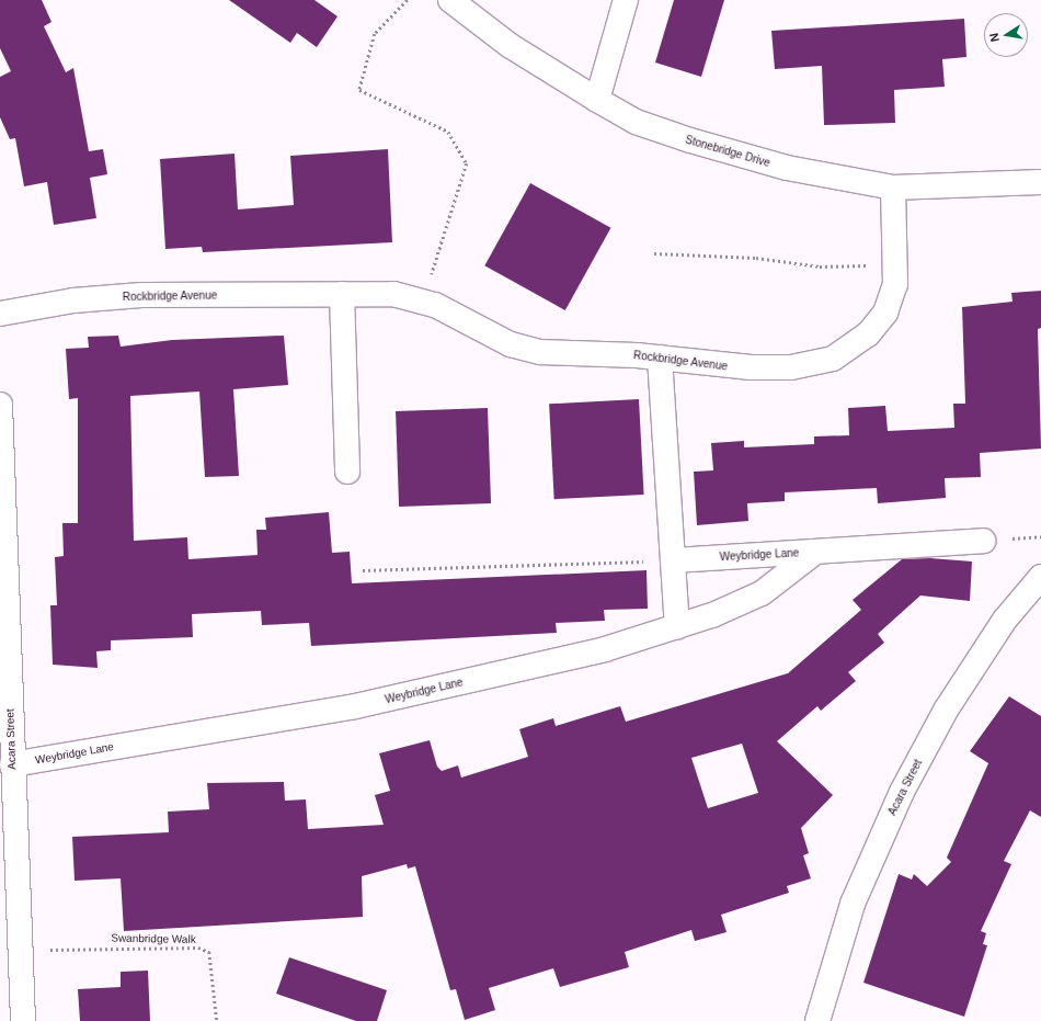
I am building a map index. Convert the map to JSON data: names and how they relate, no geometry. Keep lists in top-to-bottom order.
{
  "streets": {
    "street": [
      "Stonebridge Drive",
      "Rockbridge Avenue",
      "Weybridge Lane",
      "Acara Street"
    ],
    "path": ["Swanbridge Walk"]
  },
  "crossings": [
    ["Stonebridge Drive", "Rockbridge Avenue"],
    ["Weybridge Lane", "Acara Street"]
  ],
  "north": "left"
}
